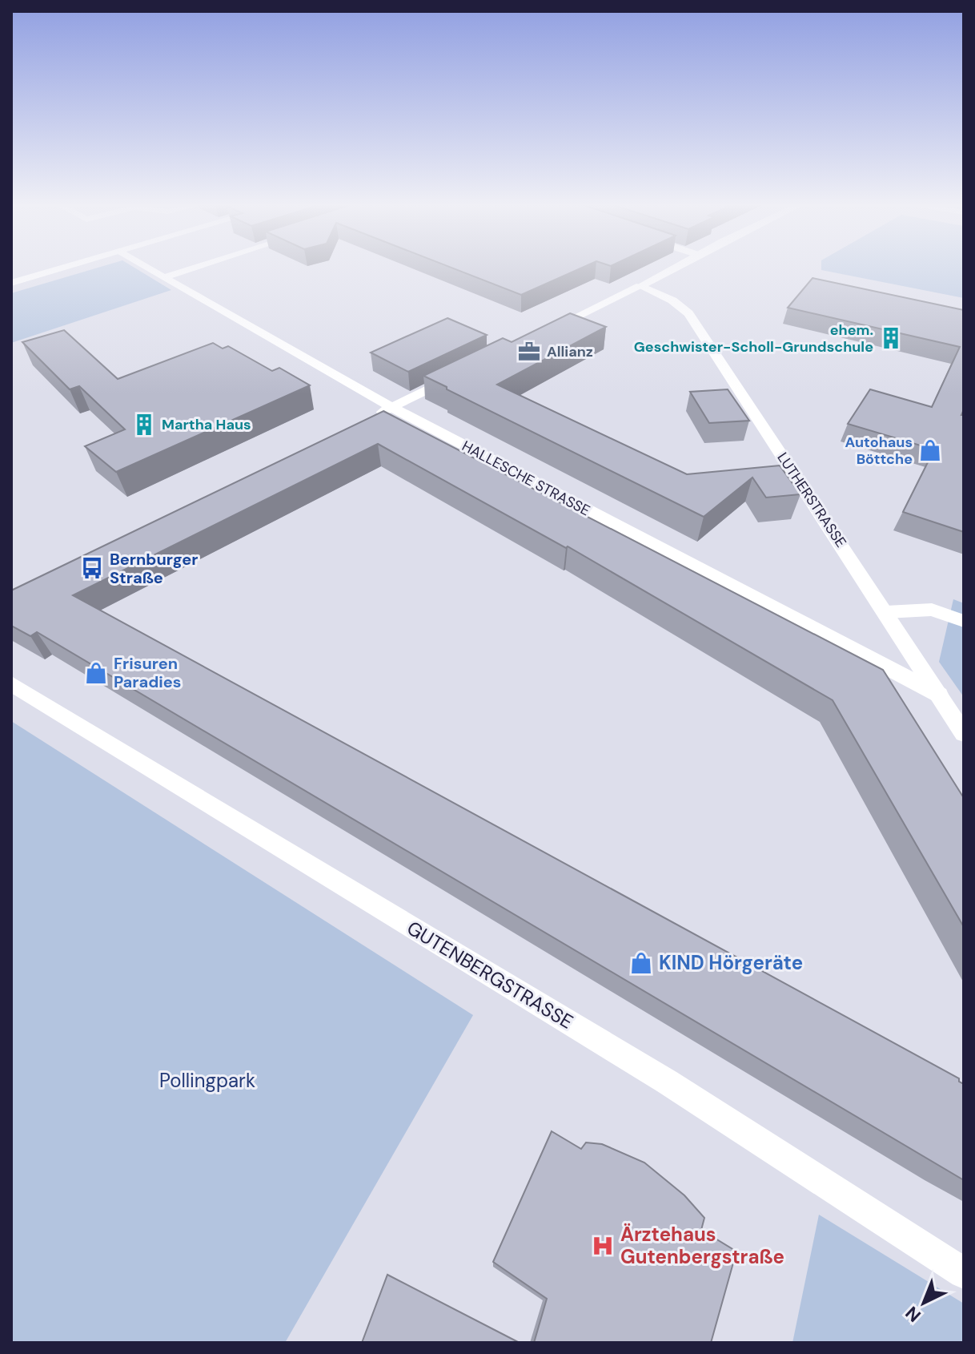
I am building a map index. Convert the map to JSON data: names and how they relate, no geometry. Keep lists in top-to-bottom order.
{
  "streets": {
    "street": ["HALLESCHE STRASSE", "LUTHERSTRASSE", "GUTENBERGSTRASSE"]
  },
  "crossings": [
    ["HALLESCHE STRASSE", "LUTHERSTRASSE"]
  ],
  "parks": ["Pollingpark"],
  "places": {
    "building": ["ehem. Geschwister-Scholl-Grundschule", "Martha Haus"],
    "office": ["Allianz"],
    "shop": ["Autohaus Böttche", "Frisuren Paradies", "KIND Hörgeräte"],
    "bus stop": ["Bernburger Straße"],
    "hospital": ["Ärztehaus Gutenbergstraße"]
  },
  "north": "bottom left"
}
